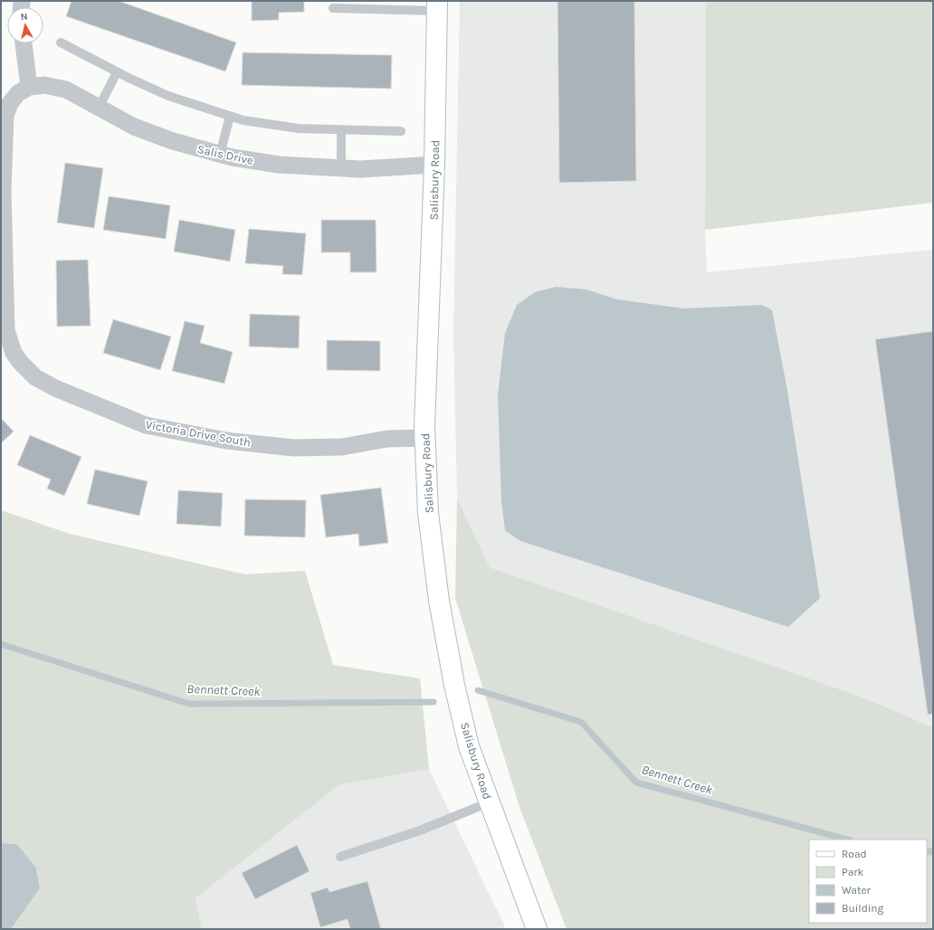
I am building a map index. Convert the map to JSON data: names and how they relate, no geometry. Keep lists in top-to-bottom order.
{
  "streets": {
    "street": ["Salis Drive", "Salisbury Road", "Victoria Drive South"]
  },
  "crossings": [
    ["Salis Drive", "Salisbury Road"],
    ["Salis Drive", "Victoria Drive South"],
    ["Salisbury Road", "Victoria Drive South"]
  ],
  "water": ["Bennett Creek"],
  "legend": [
    "Road",
    "Park",
    "Water",
    "Building"
  ],
  "north": "top"
}
